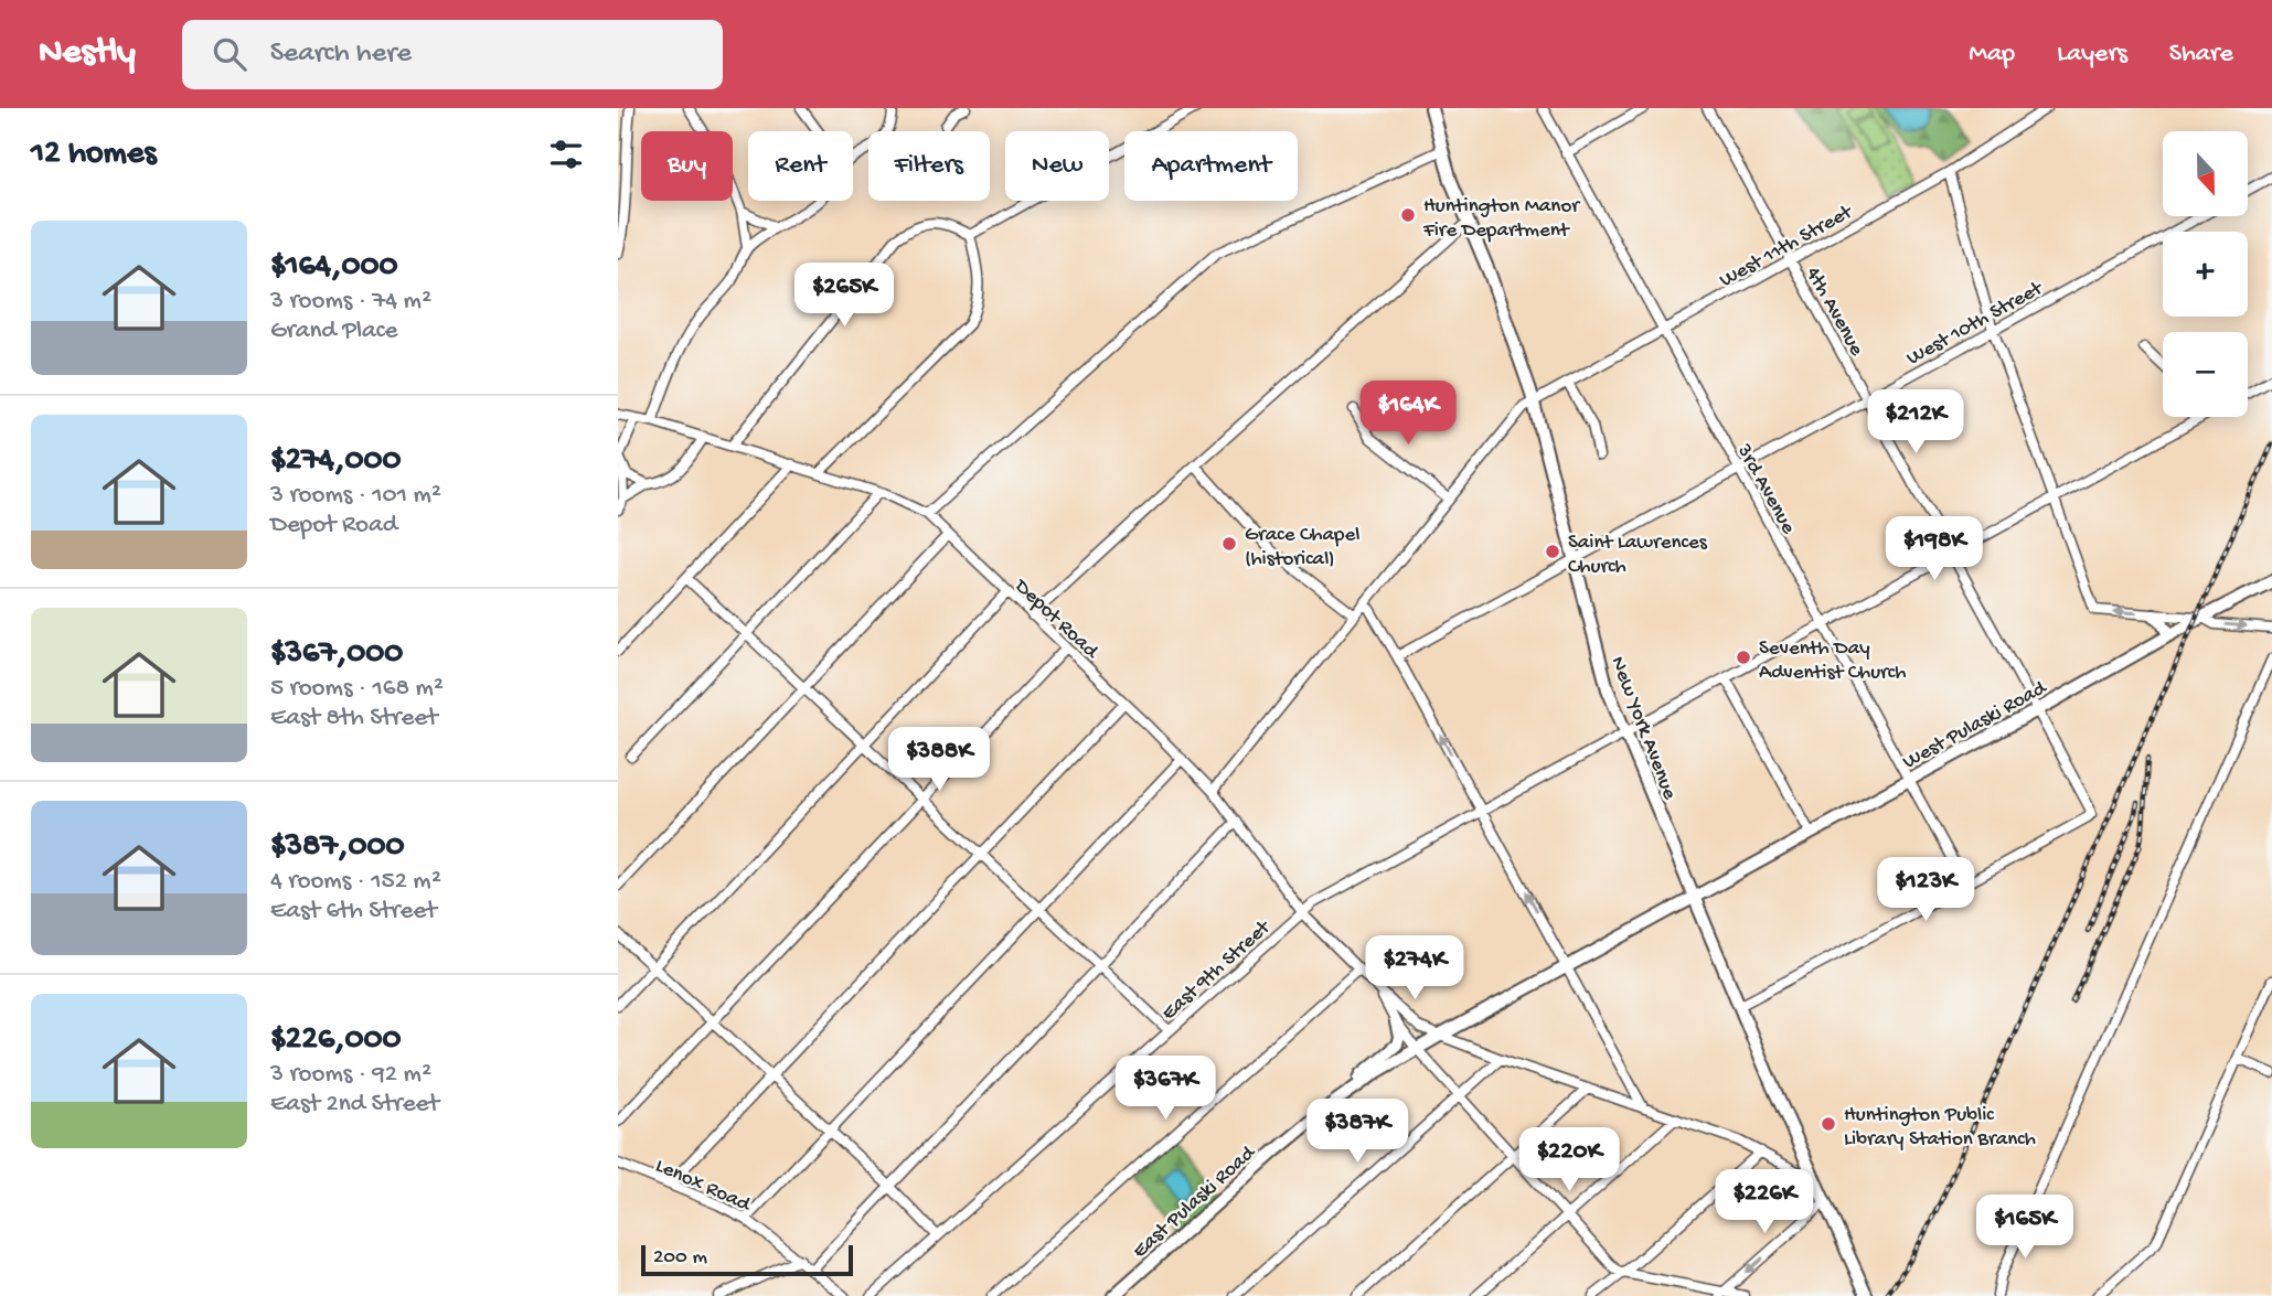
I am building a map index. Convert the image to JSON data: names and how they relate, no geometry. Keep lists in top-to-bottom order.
{
  "streets": {
    "main road": ["West Pulaski Road", "New York Avenue", "East Pulaski Road"],
    "street": [
      "West 11th Street",
      "4th Avenue",
      "West 10th Street",
      "3rd Avenue",
      "Depot Road",
      "East 9th Street",
      "Lenox Road"
    ]
  },
  "crossings": [
    ["West 11th Street", "4th Avenue"],
    ["West 11th Street", "3rd Avenue"],
    ["West 11th Street", "Depot Road"],
    ["West 11th Street", "New York Avenue"],
    ["4th Avenue", "West 10th Street"],
    ["4th Avenue", "3rd Avenue"],
    ["4th Avenue", "West Pulaski Road"],
    ["4th Avenue", "East 9th Street"],
    ["West 10th Street", "3rd Avenue"],
    ["West 10th Street", "New York Avenue"],
    ["3rd Avenue", "West Pulaski Road"],
    ["3rd Avenue", "East 9th Street"],
    ["Depot Road", "New York Avenue"],
    ["Depot Road", "East 9th Street"],
    ["Depot Road", "East Pulaski Road"],
    ["West Pulaski Road", "New York Avenue"],
    ["West Pulaski Road", "East Pulaski Road"],
    ["New York Avenue", "East 9th Street"],
    ["New York Avenue", "East Pulaski Road"]
  ],
  "places": [
    "Huntington Manor Fire Department",
    "Grace Chapel (historical)",
    "Saint Lawrences Church",
    "Seventh Day Adventist Church",
    "Huntington Public Library Station Branch"
  ],
  "scale_bar": "200 m",
  "north": "bottom",
  "page": {
    "header": "Nestly",
    "search": "Search here",
    "nav": ["Map", "Layers", "Share"],
    "heading": "12 homes",
    "map_buttons": ["+", "−"],
    "chip": [
      "Buy",
      "Rent",
      "Filters",
      "New",
      "Apartment"
    ],
    "list": [
      {
        "name": "$164,000",
        "note": "3 rooms · 74 m² · Grand Place"
      },
      {
        "name": "$274,000",
        "note": "3 rooms · 101 m² · Depot Road"
      },
      {
        "name": "$367,000",
        "note": "5 rooms · 168 m² · East 8th Street"
      },
      {
        "name": "$387,000",
        "note": "4 rooms · 152 m² · East 6th Street"
      },
      {
        "name": "$226,000",
        "note": "3 rooms · 92 m² · East 2nd Street"
      }
    ],
    "price": [
      "$265K",
      "$164K",
      "$212K",
      "$198K",
      "$388K",
      "$123K",
      "$274K",
      "$367K",
      "$387K",
      "$220K",
      "$226K",
      "$165K"
    ],
    "scale": "200 m"
  }
}
